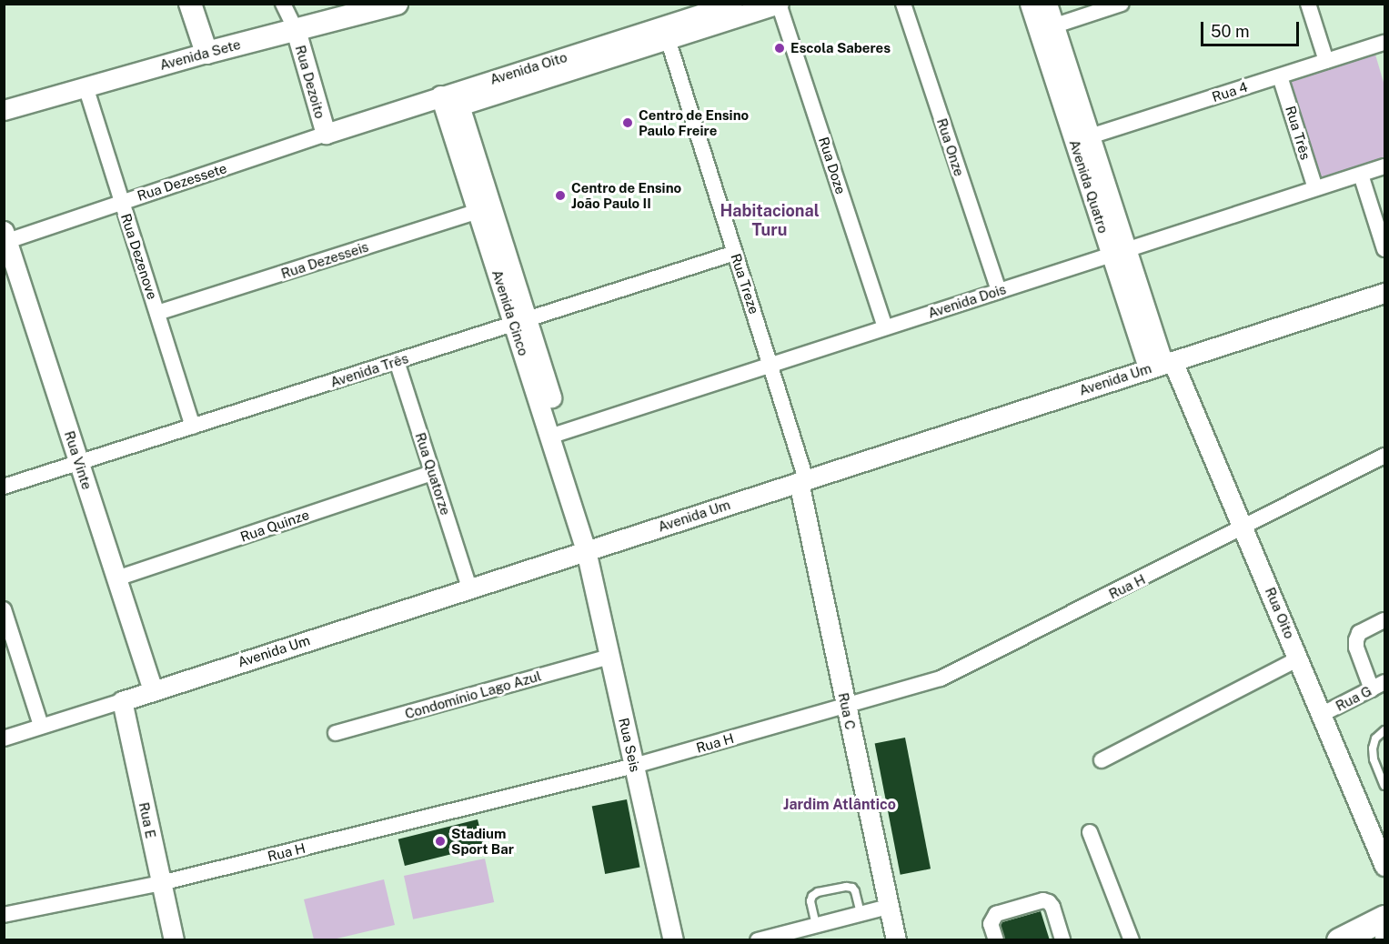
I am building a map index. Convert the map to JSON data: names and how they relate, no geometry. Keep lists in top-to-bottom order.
{
  "streets": {
    "main road": ["Avenida Sete"],
    "street": [
      "Avenida Oito",
      "Rua Dezoito",
      "Rua 4",
      "Rua Três",
      "Rua Onze",
      "Rua Doze",
      "Rua Dezessete",
      "Avenida Quatro",
      "Rua Dezenove",
      "Rua Dezesseis",
      "Rua Treze",
      "Avenida Dois",
      "Avenida Cinco",
      "Avenida Três",
      "Avenida Um",
      "Rua Vinte",
      "Rua Quatorze",
      "Rua Quinze",
      "Rua H",
      "Rua Oito",
      "Condomínio Lago Azul",
      "Rua G",
      "Rua C",
      "Rua Seis",
      "Rua E"
    ]
  },
  "crossings": [
    ["Avenida Sete", "Rua Dezoito"],
    ["Avenida Sete", "Rua Dezenove"],
    ["Avenida Oito", "Rua Dezoito"],
    ["Avenida Oito", "Rua Dezessete"],
    ["Avenida Oito", "Rua Treze"],
    ["Avenida Oito", "Avenida Cinco"],
    ["Rua Dezoito", "Rua Dezessete"],
    ["Rua 4", "Rua Três"],
    ["Rua 4", "Avenida Quatro"],
    ["Rua Três", "Avenida Dois"],
    ["Rua Onze", "Avenida Dois"],
    ["Rua Doze", "Avenida Dois"],
    ["Rua Dezessete", "Rua Dezenove"],
    ["Rua Dezessete", "Rua Vinte"],
    ["Avenida Quatro", "Avenida Dois"],
    ["Avenida Quatro", "Avenida Um"],
    ["Avenida Quatro", "Rua Oito"],
    ["Rua Dezenove", "Rua Dezesseis"],
    ["Rua Dezenove", "Avenida Três"],
    ["Rua Dezesseis", "Avenida Cinco"],
    ["Rua Treze", "Avenida Dois"],
    ["Rua Treze", "Avenida Três"],
    ["Rua Treze", "Avenida Um"],
    ["Rua Treze", "Rua C"],
    ["Avenida Dois", "Avenida Cinco"],
    ["Avenida Cinco", "Avenida Três"],
    ["Avenida Cinco", "Avenida Um"],
    ["Avenida Cinco", "Rua Seis"],
    ["Avenida Três", "Rua Vinte"],
    ["Avenida Três", "Rua Quatorze"],
    ["Avenida Um", "Rua Vinte"],
    ["Avenida Um", "Rua Quatorze"],
    ["Avenida Um", "Rua Oito"],
    ["Avenida Um", "Rua C"],
    ["Avenida Um", "Rua Seis"],
    ["Avenida Um", "Rua E"],
    ["Rua Vinte", "Rua Quinze"],
    ["Rua Quatorze", "Rua Quinze"],
    ["Rua H", "Rua Oito"],
    ["Rua H", "Rua C"],
    ["Rua H", "Rua Seis"],
    ["Rua H", "Rua E"],
    ["Rua Oito", "Rua G"],
    ["Condomínio Lago Azul", "Rua Seis"]
  ],
  "districts": ["Habitacional Turu", "Jardim Atlântico"],
  "places": [
    "Escola Saberes",
    "Centro de Ensino Paulo Freire",
    "Centro de Ensino João Paulo II",
    "Stadium Sport Bar"
  ],
  "scale_bar": "50 m"
}
